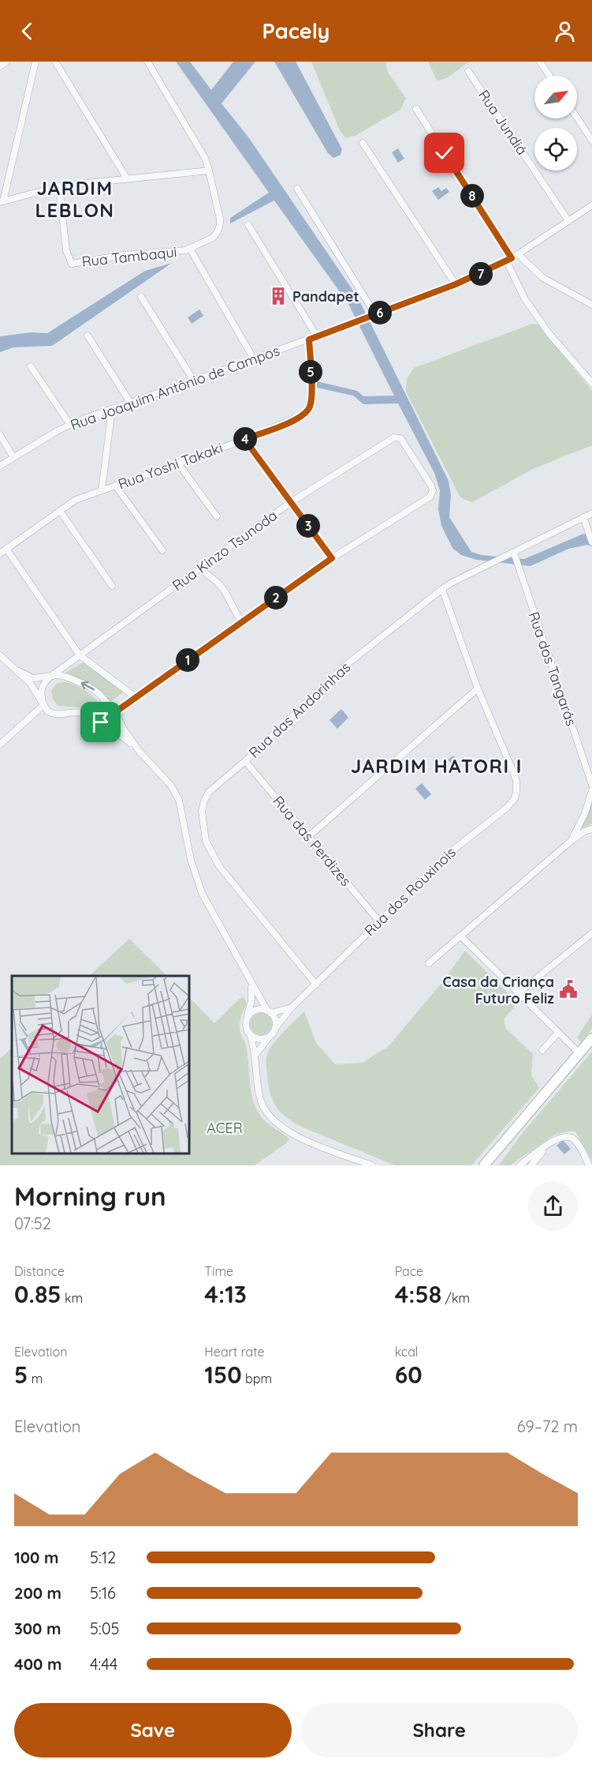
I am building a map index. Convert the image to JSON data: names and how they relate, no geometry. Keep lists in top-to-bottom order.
{
  "streets": {
    "street": [
      "Rua Jundiá",
      "Rua Tambaqui",
      "Rua Joaquim Antônio de Campos",
      "Rua Yoshi Takaki",
      "Rua Kinzo Tsunoda",
      "Rua dos Tangarás",
      "Rua das Andorinhas",
      "Rua das Perdizes",
      "Rua dos Rouxinois"
    ]
  },
  "crossings": [
    ["Rua Jundiá", "Rua Joaquim Antônio de Campos"],
    ["Rua Joaquim Antônio de Campos", "Rua Yoshi Takaki"],
    ["Rua dos Tangarás", "Rua das Andorinhas"],
    ["Rua das Andorinhas", "Rua das Perdizes"],
    ["Rua das Andorinhas", "Rua dos Rouxinois"],
    ["Rua das Perdizes", "Rua dos Rouxinois"]
  ],
  "districts": ["JARDIM LEBLON", "JARDIM HATORI I"],
  "parks": ["ACER"],
  "places": {
    "building": ["Pandapet"],
    "public building": ["Casa da Criança Futuro Feliz"]
  },
  "north": "top right",
  "page": {
    "header": "Pacely",
    "pins": [
      "8",
      "7",
      "6",
      "5",
      "4",
      "3",
      "2",
      "1"
    ],
    "heading": ["Morning run", "07:52"],
    "stats": [
      ["Distance", "0.85 km"],
      ["Time", "4:13"],
      ["Pace", "4:58 /km"],
      ["Elevation", "5 m"],
      ["Heart rate", "150 bpm"],
      ["kcal", "60"]
    ],
    "chart": ["Elevation", "69–72 m"],
    "list": [
      {
        "name": "100 m",
        "note": "5:12"
      },
      {
        "name": "200 m",
        "note": "5:16"
      },
      {
        "name": "300 m",
        "note": "5:05"
      },
      {
        "name": "400 m",
        "note": "4:44"
      }
    ],
    "buttons": ["Save", "Share"]
  }
}
